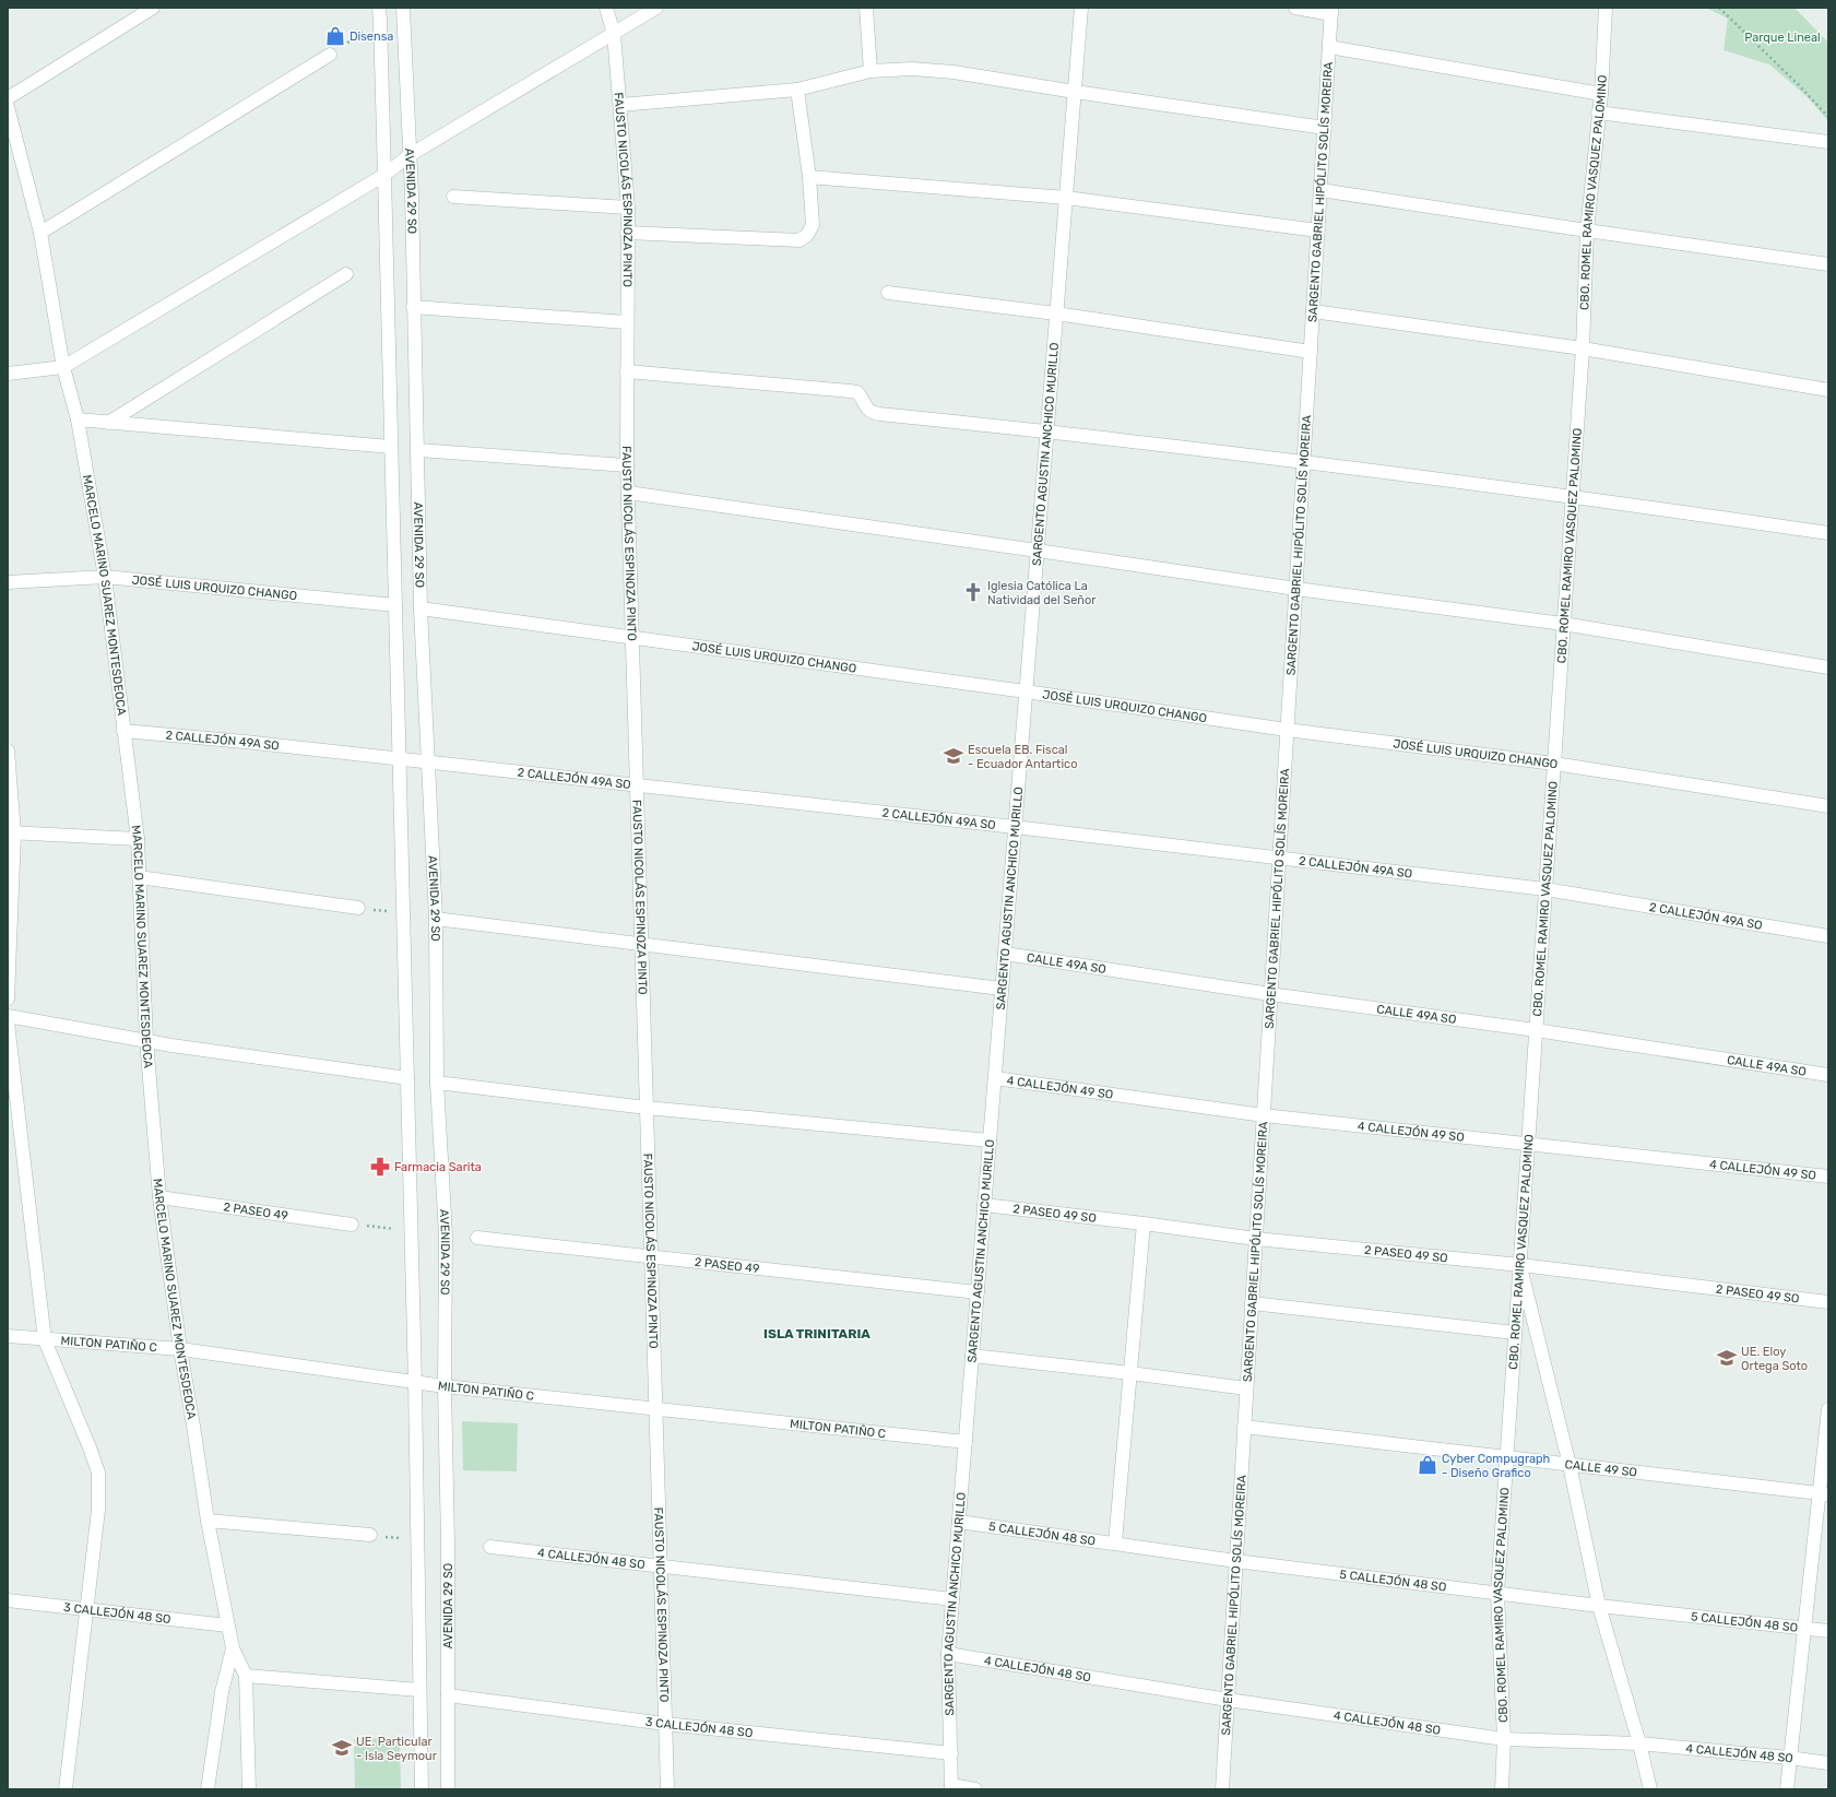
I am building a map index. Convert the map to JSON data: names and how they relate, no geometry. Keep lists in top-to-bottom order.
{
  "streets": {
    "street": [
      "FAUSTO NICOLÁS ESPINOZA PINTO",
      "AVENIDA 29 SO",
      "SARGENTO GABRIEL HIPÓLITO SOLÍS MOREIRA",
      "CBO. ROMEL RAMIRO VASQUEZ PALOMINO",
      "SARGENTO AGUSTIN ANCHICO MURILLO",
      "JOSÉ LUIS URQUIZO CHANGO",
      "MARCELO MARINO SUAREZ MONTESDEOCA",
      "2 CALLEJÓN 49A SO",
      "CALLE 49A SO",
      "4 CALLEJÓN 49 SO",
      "2 PASEO 49",
      "2 PASEO 49 SO",
      "MILTON PATIÑO C",
      "CALLE 49 SO",
      "5 CALLEJÓN 48 SO",
      "4 CALLEJÓN 48 SO",
      "3 CALLEJÓN 48 SO"
    ]
  },
  "crossings": [
    ["FAUSTO NICOLÁS ESPINOZA PINTO", "JOSÉ LUIS URQUIZO CHANGO"],
    ["FAUSTO NICOLÁS ESPINOZA PINTO", "2 CALLEJÓN 49A SO"],
    ["FAUSTO NICOLÁS ESPINOZA PINTO", "2 PASEO 49"],
    ["FAUSTO NICOLÁS ESPINOZA PINTO", "MILTON PATIÑO C"],
    ["FAUSTO NICOLÁS ESPINOZA PINTO", "4 CALLEJÓN 48 SO"],
    ["FAUSTO NICOLÁS ESPINOZA PINTO", "3 CALLEJÓN 48 SO"],
    ["AVENIDA 29 SO", "JOSÉ LUIS URQUIZO CHANGO"],
    ["AVENIDA 29 SO", "2 CALLEJÓN 49A SO"],
    ["AVENIDA 29 SO", "MILTON PATIÑO C"],
    ["AVENIDA 29 SO", "3 CALLEJÓN 48 SO"],
    ["SARGENTO GABRIEL HIPÓLITO SOLÍS MOREIRA", "JOSÉ LUIS URQUIZO CHANGO"],
    ["SARGENTO GABRIEL HIPÓLITO SOLÍS MOREIRA", "2 CALLEJÓN 49A SO"],
    ["SARGENTO GABRIEL HIPÓLITO SOLÍS MOREIRA", "CALLE 49A SO"],
    ["SARGENTO GABRIEL HIPÓLITO SOLÍS MOREIRA", "4 CALLEJÓN 49 SO"],
    ["SARGENTO GABRIEL HIPÓLITO SOLÍS MOREIRA", "2 PASEO 49 SO"],
    ["SARGENTO GABRIEL HIPÓLITO SOLÍS MOREIRA", "CALLE 49 SO"],
    ["SARGENTO GABRIEL HIPÓLITO SOLÍS MOREIRA", "5 CALLEJÓN 48 SO"],
    ["SARGENTO GABRIEL HIPÓLITO SOLÍS MOREIRA", "4 CALLEJÓN 48 SO"],
    ["CBO. ROMEL RAMIRO VASQUEZ PALOMINO", "JOSÉ LUIS URQUIZO CHANGO"],
    ["CBO. ROMEL RAMIRO VASQUEZ PALOMINO", "2 CALLEJÓN 49A SO"],
    ["CBO. ROMEL RAMIRO VASQUEZ PALOMINO", "CALLE 49A SO"],
    ["CBO. ROMEL RAMIRO VASQUEZ PALOMINO", "4 CALLEJÓN 49 SO"],
    ["CBO. ROMEL RAMIRO VASQUEZ PALOMINO", "2 PASEO 49 SO"],
    ["CBO. ROMEL RAMIRO VASQUEZ PALOMINO", "CALLE 49 SO"],
    ["CBO. ROMEL RAMIRO VASQUEZ PALOMINO", "5 CALLEJÓN 48 SO"],
    ["CBO. ROMEL RAMIRO VASQUEZ PALOMINO", "4 CALLEJÓN 48 SO"],
    ["SARGENTO AGUSTIN ANCHICO MURILLO", "JOSÉ LUIS URQUIZO CHANGO"],
    ["SARGENTO AGUSTIN ANCHICO MURILLO", "2 CALLEJÓN 49A SO"],
    ["SARGENTO AGUSTIN ANCHICO MURILLO", "CALLE 49A SO"],
    ["SARGENTO AGUSTIN ANCHICO MURILLO", "4 CALLEJÓN 49 SO"],
    ["SARGENTO AGUSTIN ANCHICO MURILLO", "2 PASEO 49"],
    ["SARGENTO AGUSTIN ANCHICO MURILLO", "2 PASEO 49 SO"],
    ["SARGENTO AGUSTIN ANCHICO MURILLO", "MILTON PATIÑO C"],
    ["SARGENTO AGUSTIN ANCHICO MURILLO", "5 CALLEJÓN 48 SO"],
    ["SARGENTO AGUSTIN ANCHICO MURILLO", "4 CALLEJÓN 48 SO"],
    ["SARGENTO AGUSTIN ANCHICO MURILLO", "3 CALLEJÓN 48 SO"],
    ["JOSÉ LUIS URQUIZO CHANGO", "MARCELO MARINO SUAREZ MONTESDEOCA"],
    ["MARCELO MARINO SUAREZ MONTESDEOCA", "2 CALLEJÓN 49A SO"],
    ["MARCELO MARINO SUAREZ MONTESDEOCA", "2 PASEO 49"],
    ["MARCELO MARINO SUAREZ MONTESDEOCA", "MILTON PATIÑO C"],
    ["MARCELO MARINO SUAREZ MONTESDEOCA", "3 CALLEJÓN 48 SO"]
  ],
  "districts": ["ISLA TRINITARIA"],
  "parks": ["Parque Lineal"],
  "places": {
    "shop": ["Disensa", "Cyber Compugraph - Diseño Grafico"],
    "church": ["Iglesia Católica La Natividad del Señor"],
    "school or university": ["Escuela EB. Fiscal - Ecuador Antartico", "UE. Eloy Ortega Soto", "UE. Particular - Isla Seymour"],
    "pharmacy": ["Farmacia Sarita"]
  }
}
